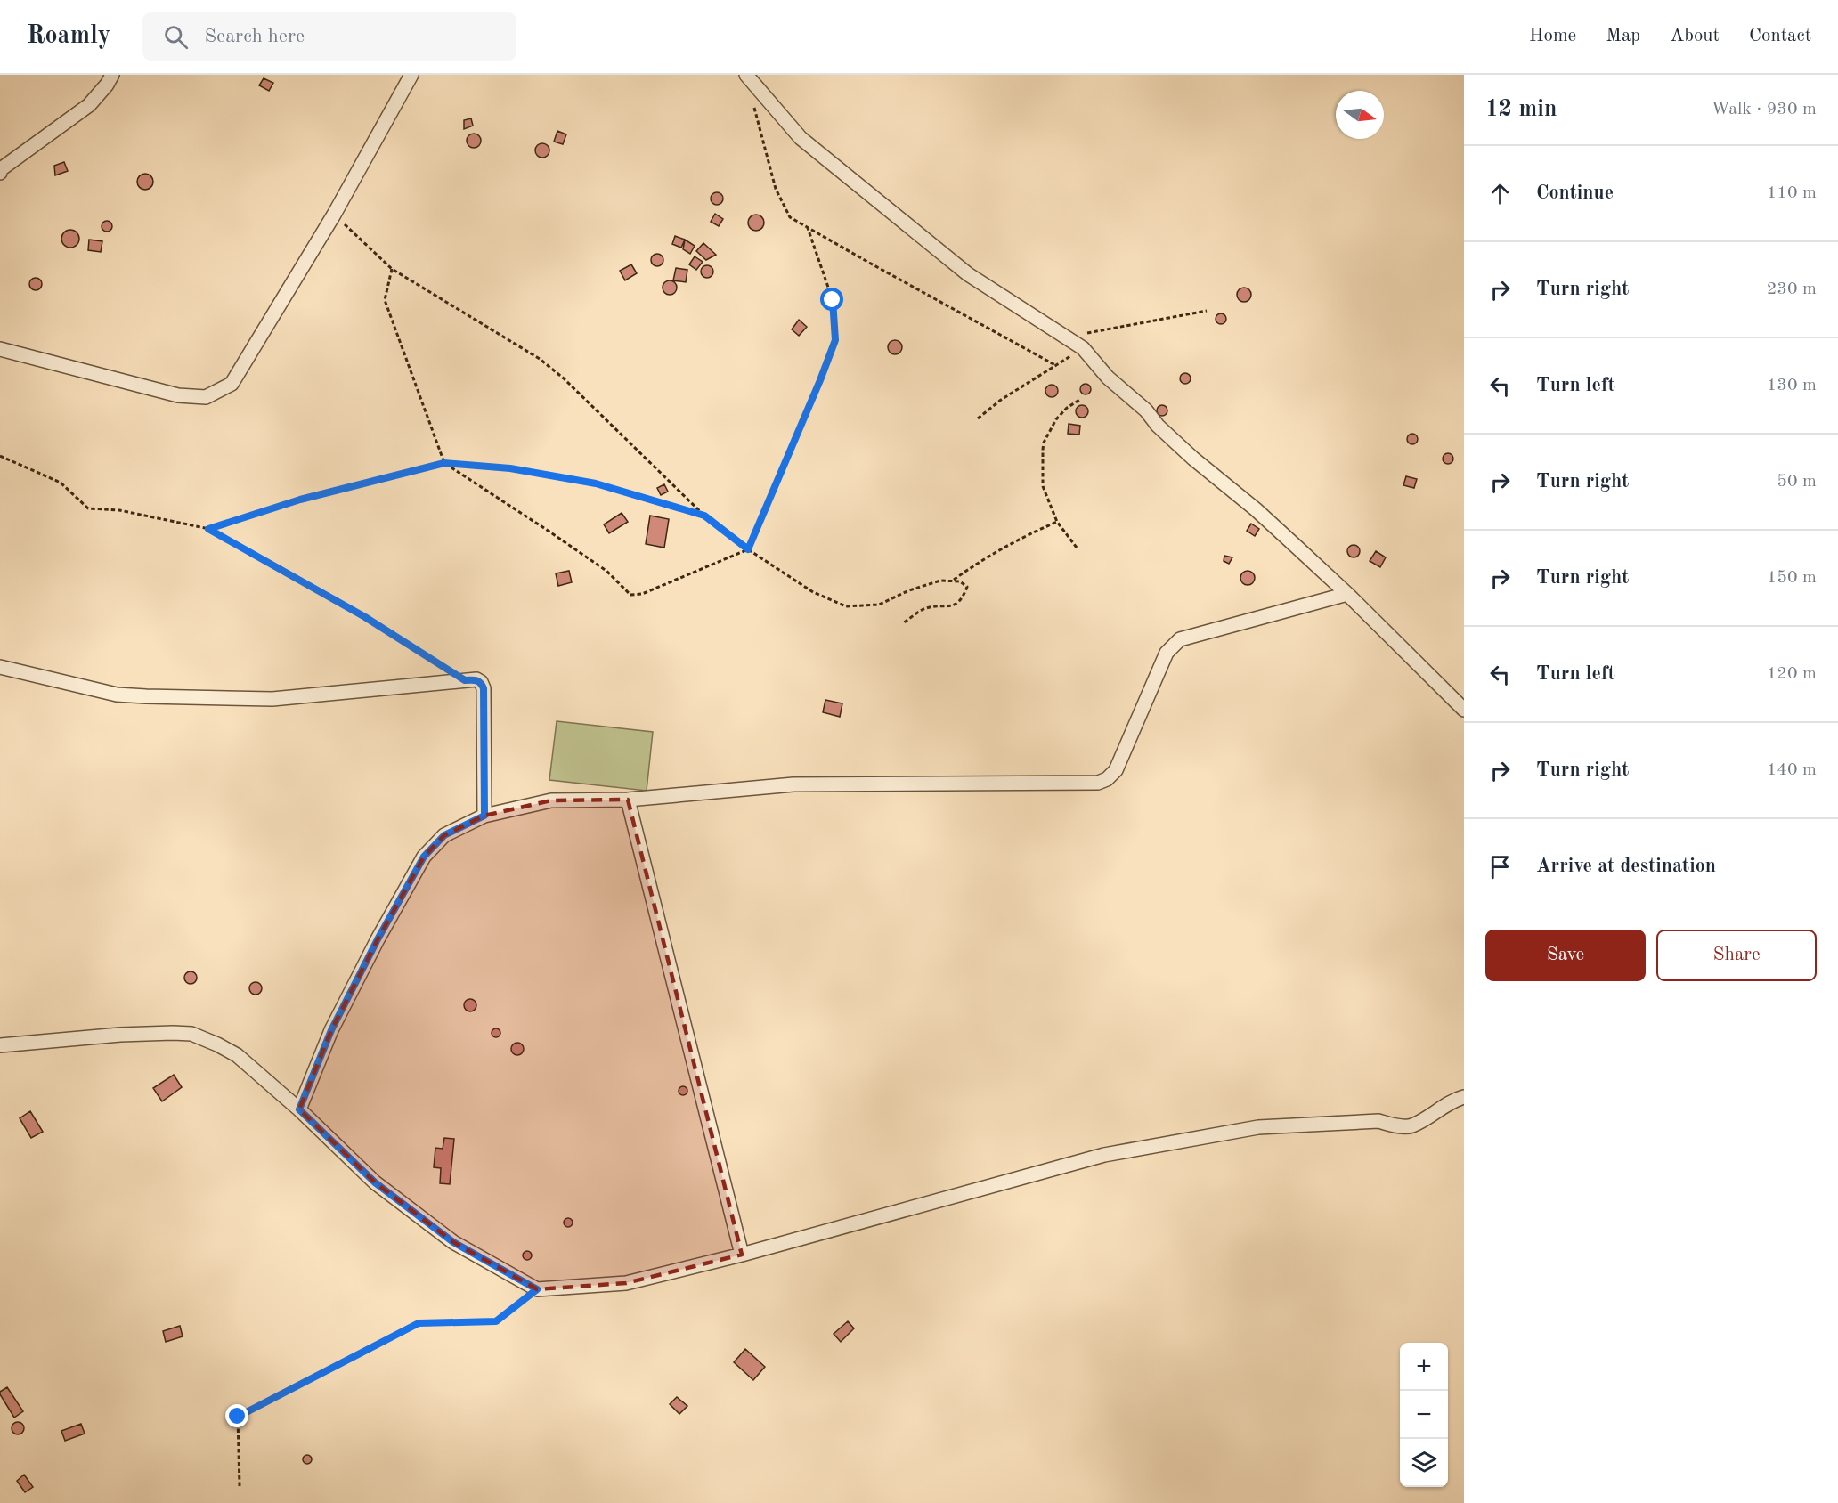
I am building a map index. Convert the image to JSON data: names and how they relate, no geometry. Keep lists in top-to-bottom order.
{
  "north": "right",
  "page": {
    "header": "Roamly",
    "search": "Search here",
    "nav": [
      "Home",
      "Map",
      "About",
      "Contact"
    ],
    "heading": ["12 min", "Walk · 930 m"],
    "list": [
      ["Continue", "110 m"],
      ["Turn right", "230 m"],
      ["Turn left", "130 m"],
      ["Turn right", "50 m"],
      ["Turn right", "150 m"],
      ["Turn left", "120 m"],
      ["Turn right", "140 m"],
      "Arrive at destination"
    ],
    "buttons": ["Save", "Share"],
    "map_buttons": ["+", "−"]
  }
}
